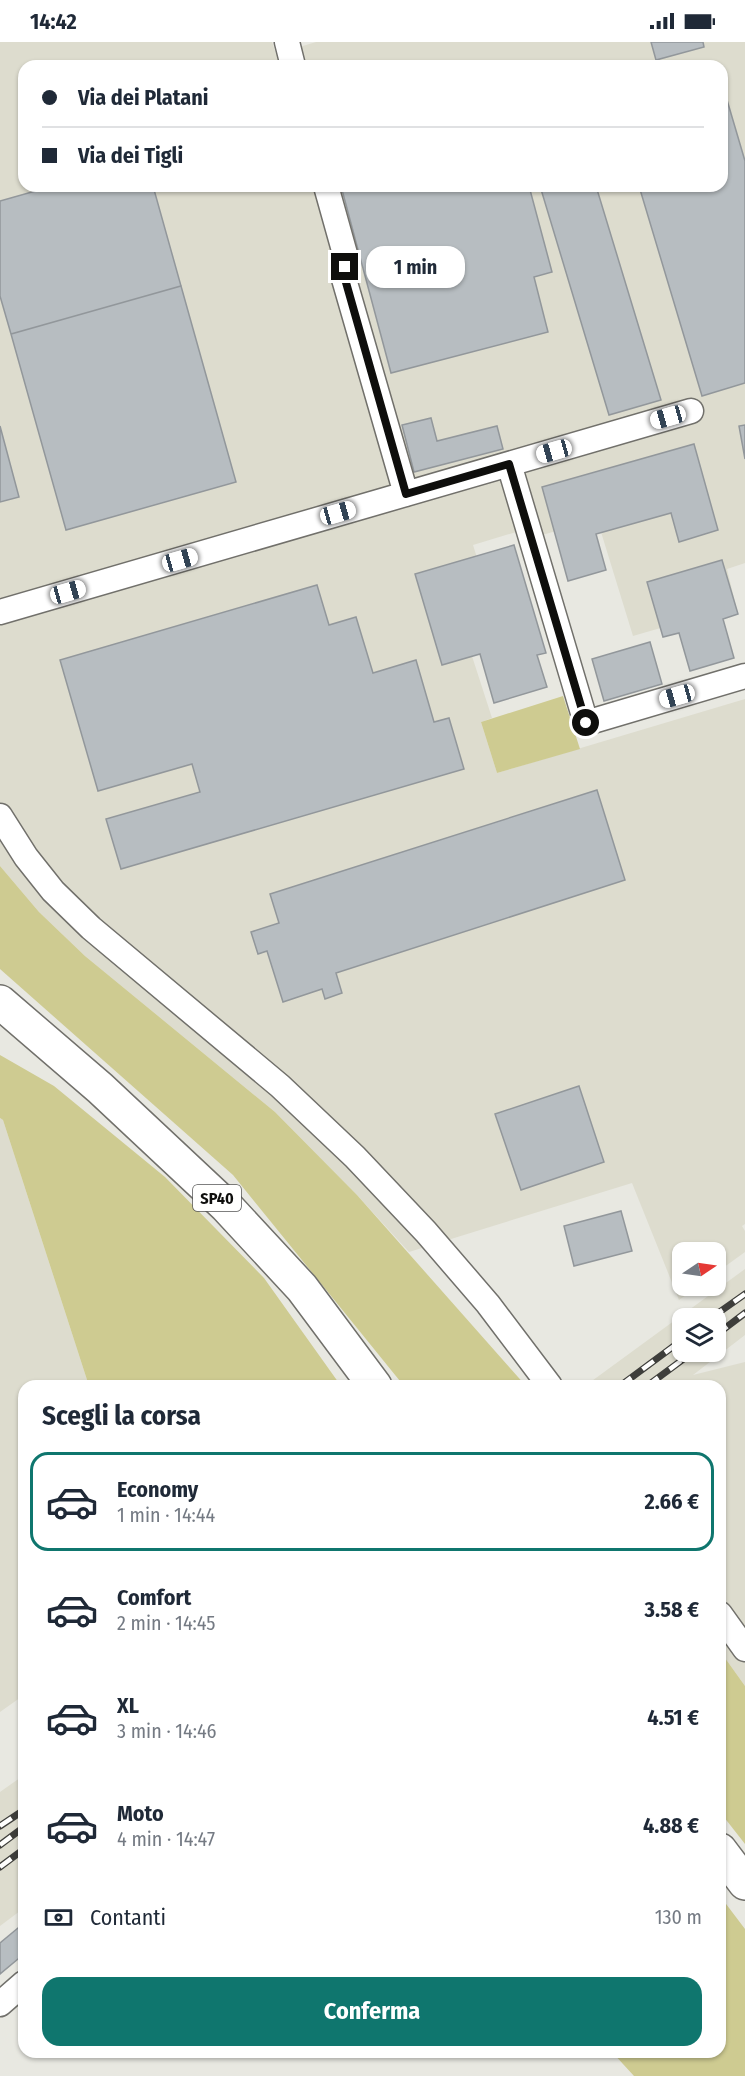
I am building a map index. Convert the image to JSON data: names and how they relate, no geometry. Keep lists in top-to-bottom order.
{
  "streets": {
    "main road": ["SP40"]
  },
  "north": "right",
  "page": {
    "status": "14:42",
    "banner": ["Via dei Platani", "Via dei Tigli"],
    "bubble": "1 min",
    "heading": "Scegli la corsa",
    "list": [
      {
        "name": "Economy",
        "note": "1 min · 14:44",
        "value": "2.66 €"
      },
      {
        "name": "Comfort",
        "note": "2 min · 14:45",
        "value": "3.58 €"
      },
      {
        "name": "XL",
        "note": "3 min · 14:46",
        "value": "4.51 €"
      },
      {
        "name": "Moto",
        "note": "4 min · 14:47",
        "value": "4.88 €"
      }
    ],
    "pay": ["Contanti", "130 m"],
    "buttons": "Conferma"
  }
}
